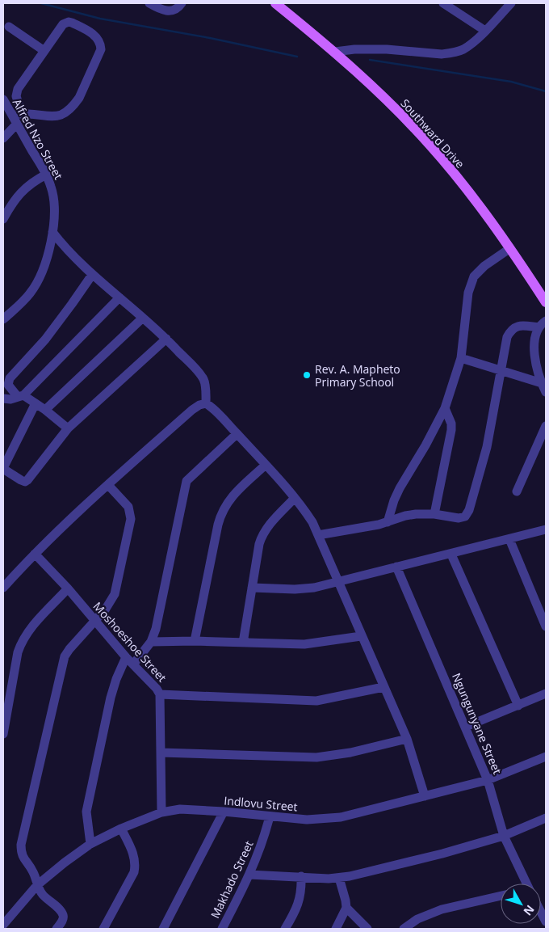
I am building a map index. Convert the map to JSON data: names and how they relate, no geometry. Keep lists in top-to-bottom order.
{
  "streets": {
    "main road": ["Southward Drive"],
    "street": [
      "Alfred Nzo Street",
      "Moshoeshoe Street",
      "Ngungunyane Street",
      "Indlovu Street",
      "Makhado Street"
    ]
  },
  "crossings": [
    ["Moshoeshoe Street", "Indlovu Street"],
    ["Ngungunyane Street", "Indlovu Street"],
    ["Indlovu Street", "Makhado Street"]
  ],
  "places": ["Rev. A. Mapheto Primary School"],
  "north": "bottom right"
}
